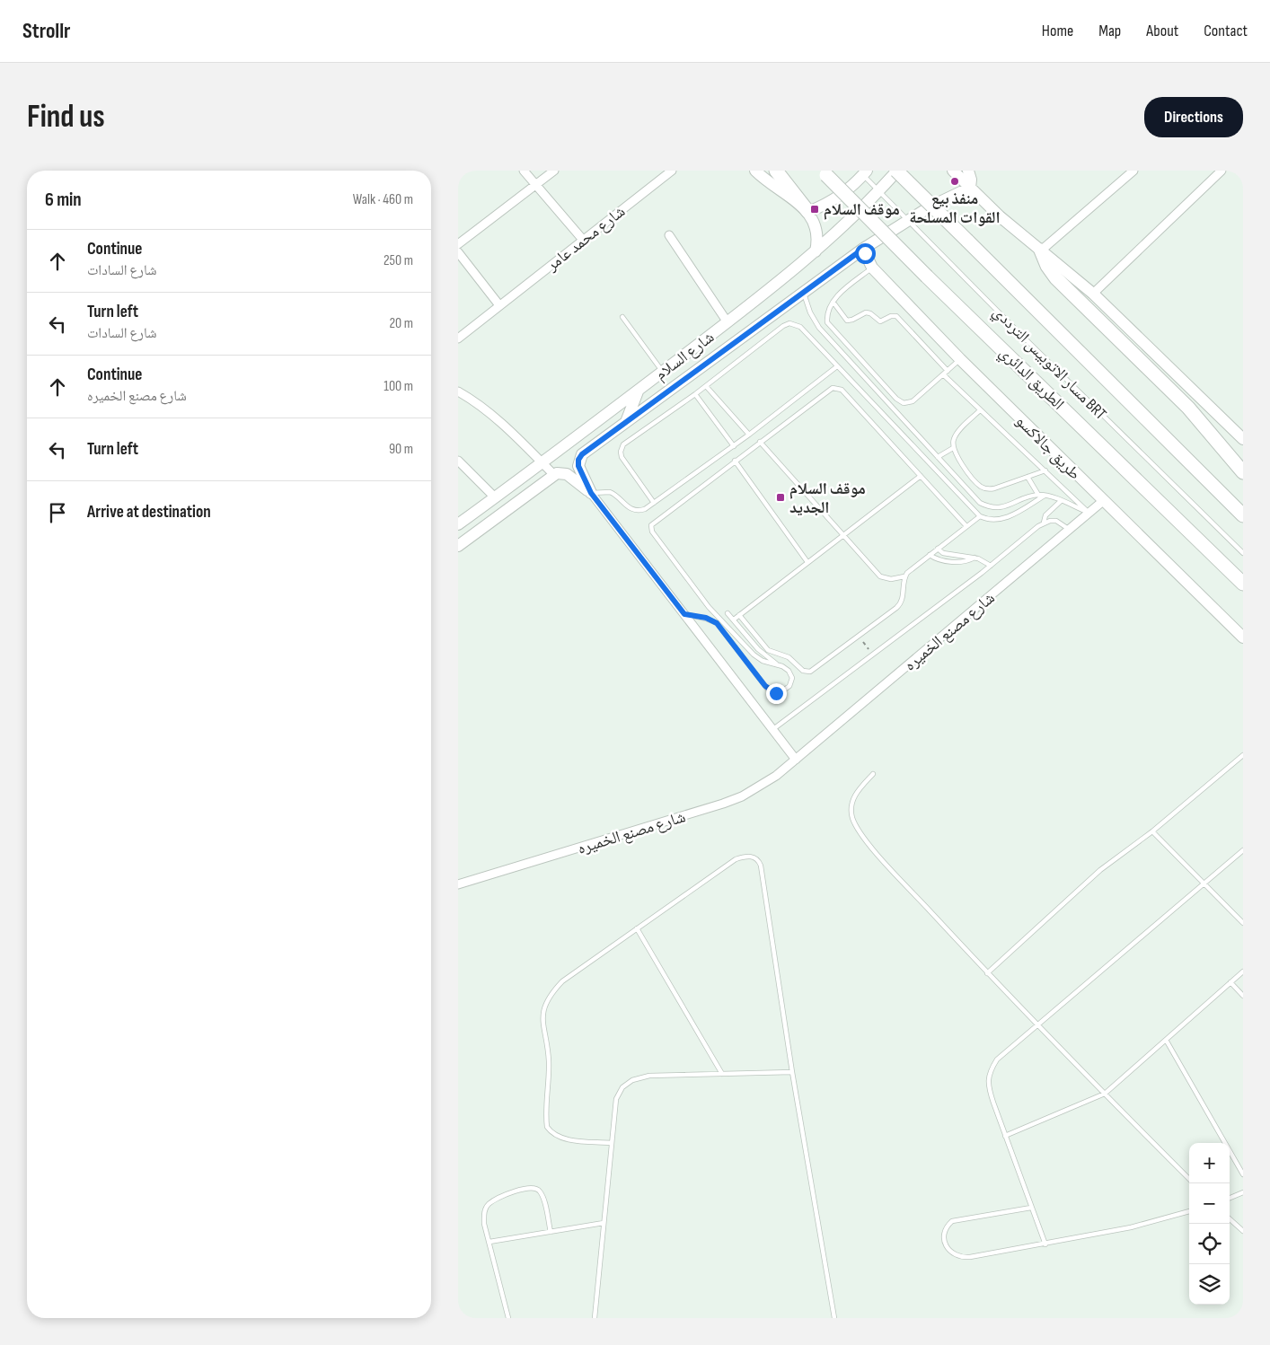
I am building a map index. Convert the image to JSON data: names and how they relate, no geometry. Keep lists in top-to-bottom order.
{
  "streets": {
    "highway": ["الطريق الدائري"],
    "street": [
      "شارع محمد عامر",
      "شارع السلام",
      "طريق جالاكسو",
      "شارع مصنع الخميره"
    ],
    "lane": ["مسار الاتوبيس الترددي BRT"]
  },
  "crossings": [
    ["طريق جالاكسو", "شارع مصنع الخميره"]
  ],
  "places": {
    "other": ["منفذ بيع القوات المسلحة"],
    "transit": ["موقف السلام", "موقف السلام الجديد"]
  },
  "page": {
    "header": "Strollr",
    "nav": [
      "Home",
      "Map",
      "About",
      "Contact"
    ],
    "buttons": "Directions",
    "title": "Find us",
    "heading": ["6 min", "Walk · 460 m"],
    "list": [
      ["Continue", "شارع السادات", "250 m"],
      ["Turn left", "شارع السادات", "20 m"],
      ["Continue", "شارع مصنع الخميره", "100 m"],
      ["Turn left", "90 m"],
      "Arrive at destination"
    ],
    "map_buttons": ["+", "−"]
  }
}
